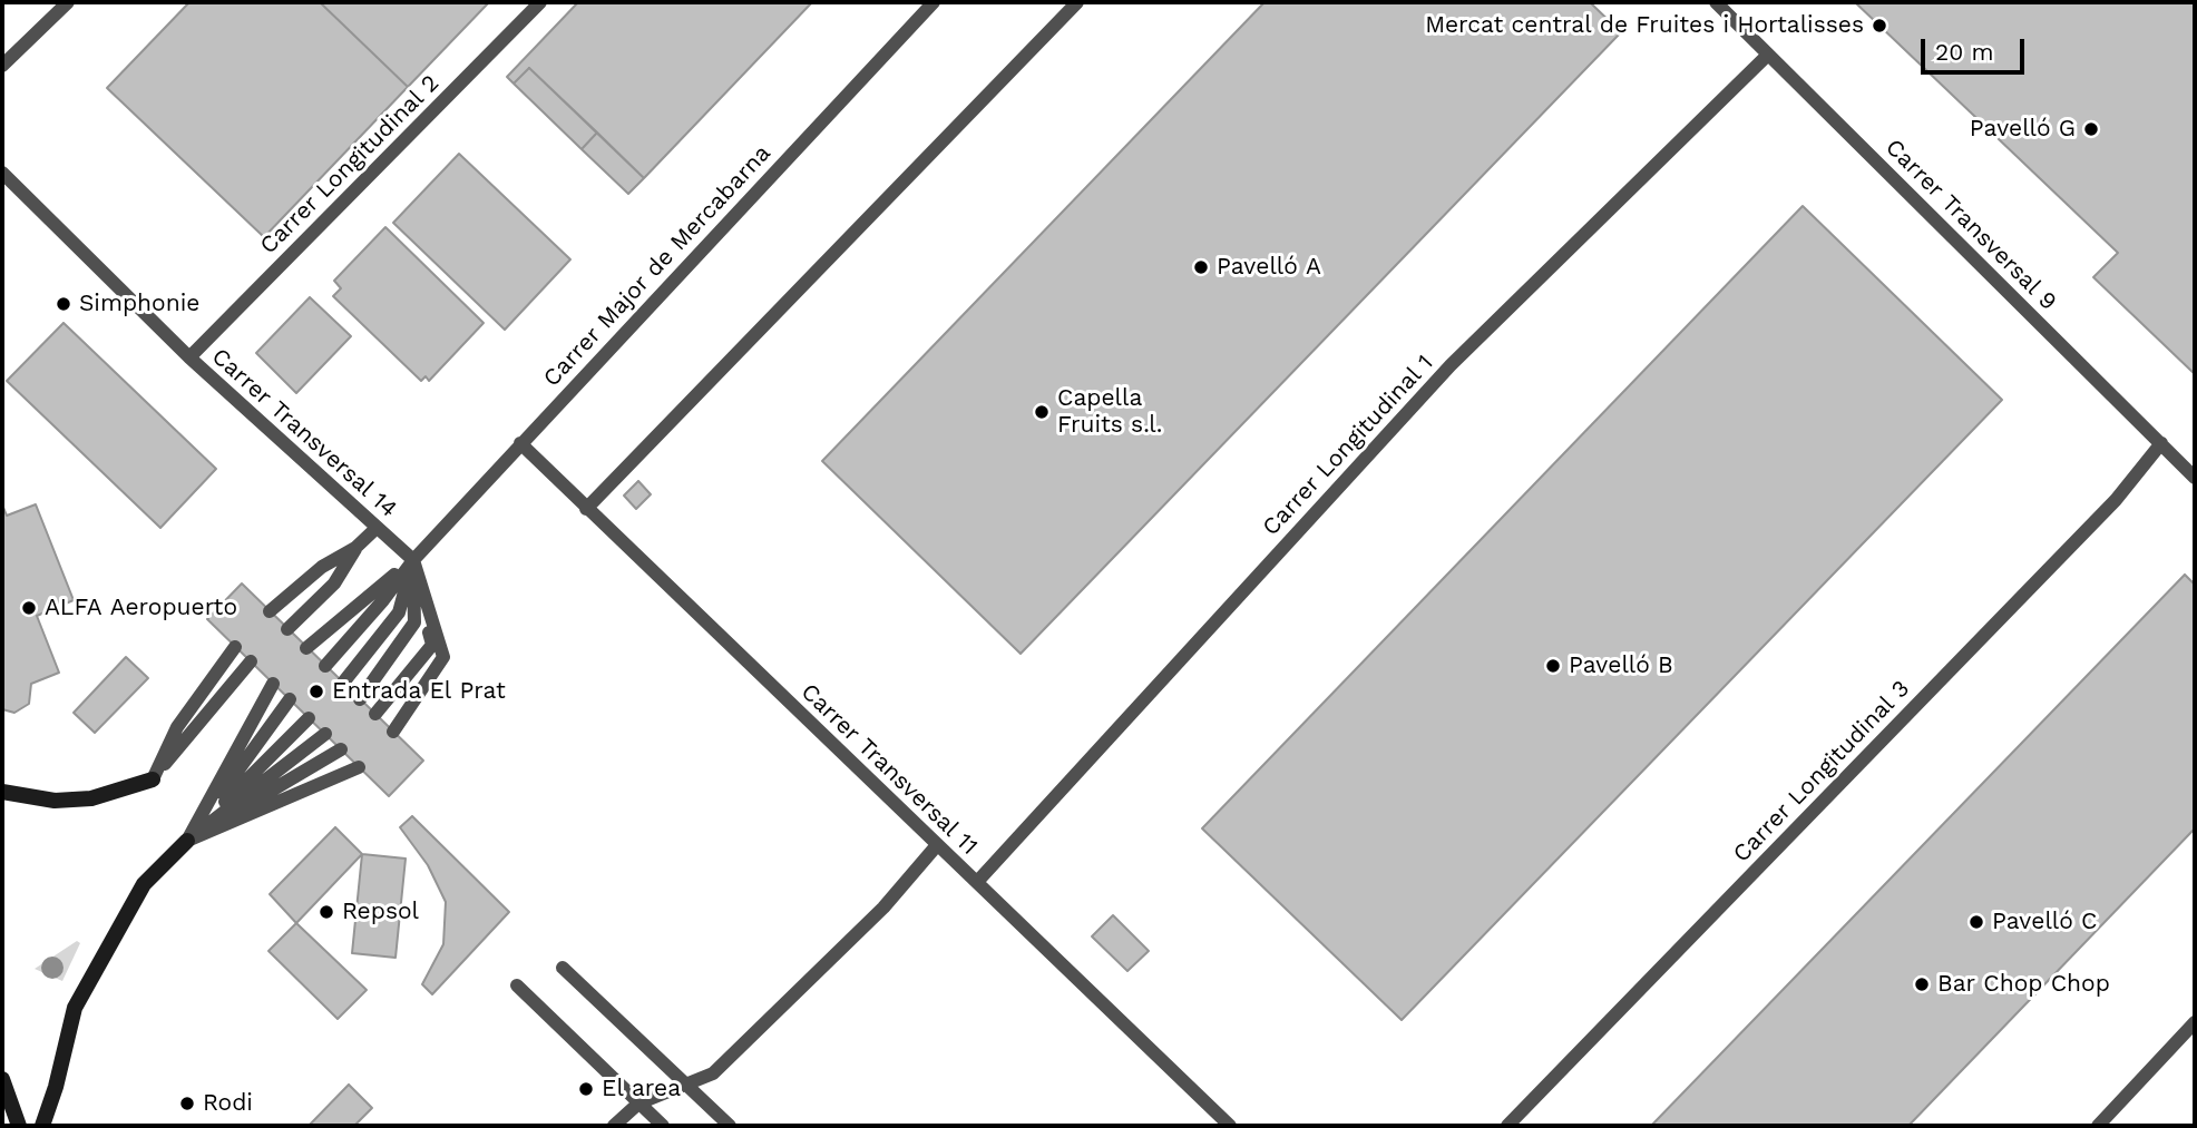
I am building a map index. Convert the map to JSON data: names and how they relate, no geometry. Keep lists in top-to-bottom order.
{
  "streets": {
    "lane": [
      "Carrer Longitudinal 2",
      "Carrer Transversal 9",
      "Carrer Major de Mercabarna",
      "Carrer Transversal 14",
      "Carrer Longitudinal 1",
      "Carrer Transversal 11",
      "Carrer Longitudinal 3"
    ]
  },
  "crossings": [
    ["Carrer Longitudinal 2", "Carrer Transversal 14"],
    ["Carrer Transversal 9", "Carrer Longitudinal 1"],
    ["Carrer Transversal 9", "Carrer Longitudinal 3"],
    ["Carrer Major de Mercabarna", "Carrer Transversal 14"],
    ["Carrer Major de Mercabarna", "Carrer Transversal 11"],
    ["Carrer Longitudinal 1", "Carrer Transversal 11"]
  ],
  "places": [
    "Mercat central de Fruites i Hortalisses",
    "Pavelló G",
    "Pavelló A",
    "Simphonie",
    "Capella Fruits s.l.",
    "ALFA Aeropuerto",
    "Pavelló B",
    "Entrada El Prat",
    "Repsol",
    "Pavelló C",
    "Bar Chop Chop",
    "El area",
    "Rodi"
  ],
  "scale_bar": "20 m"
}
